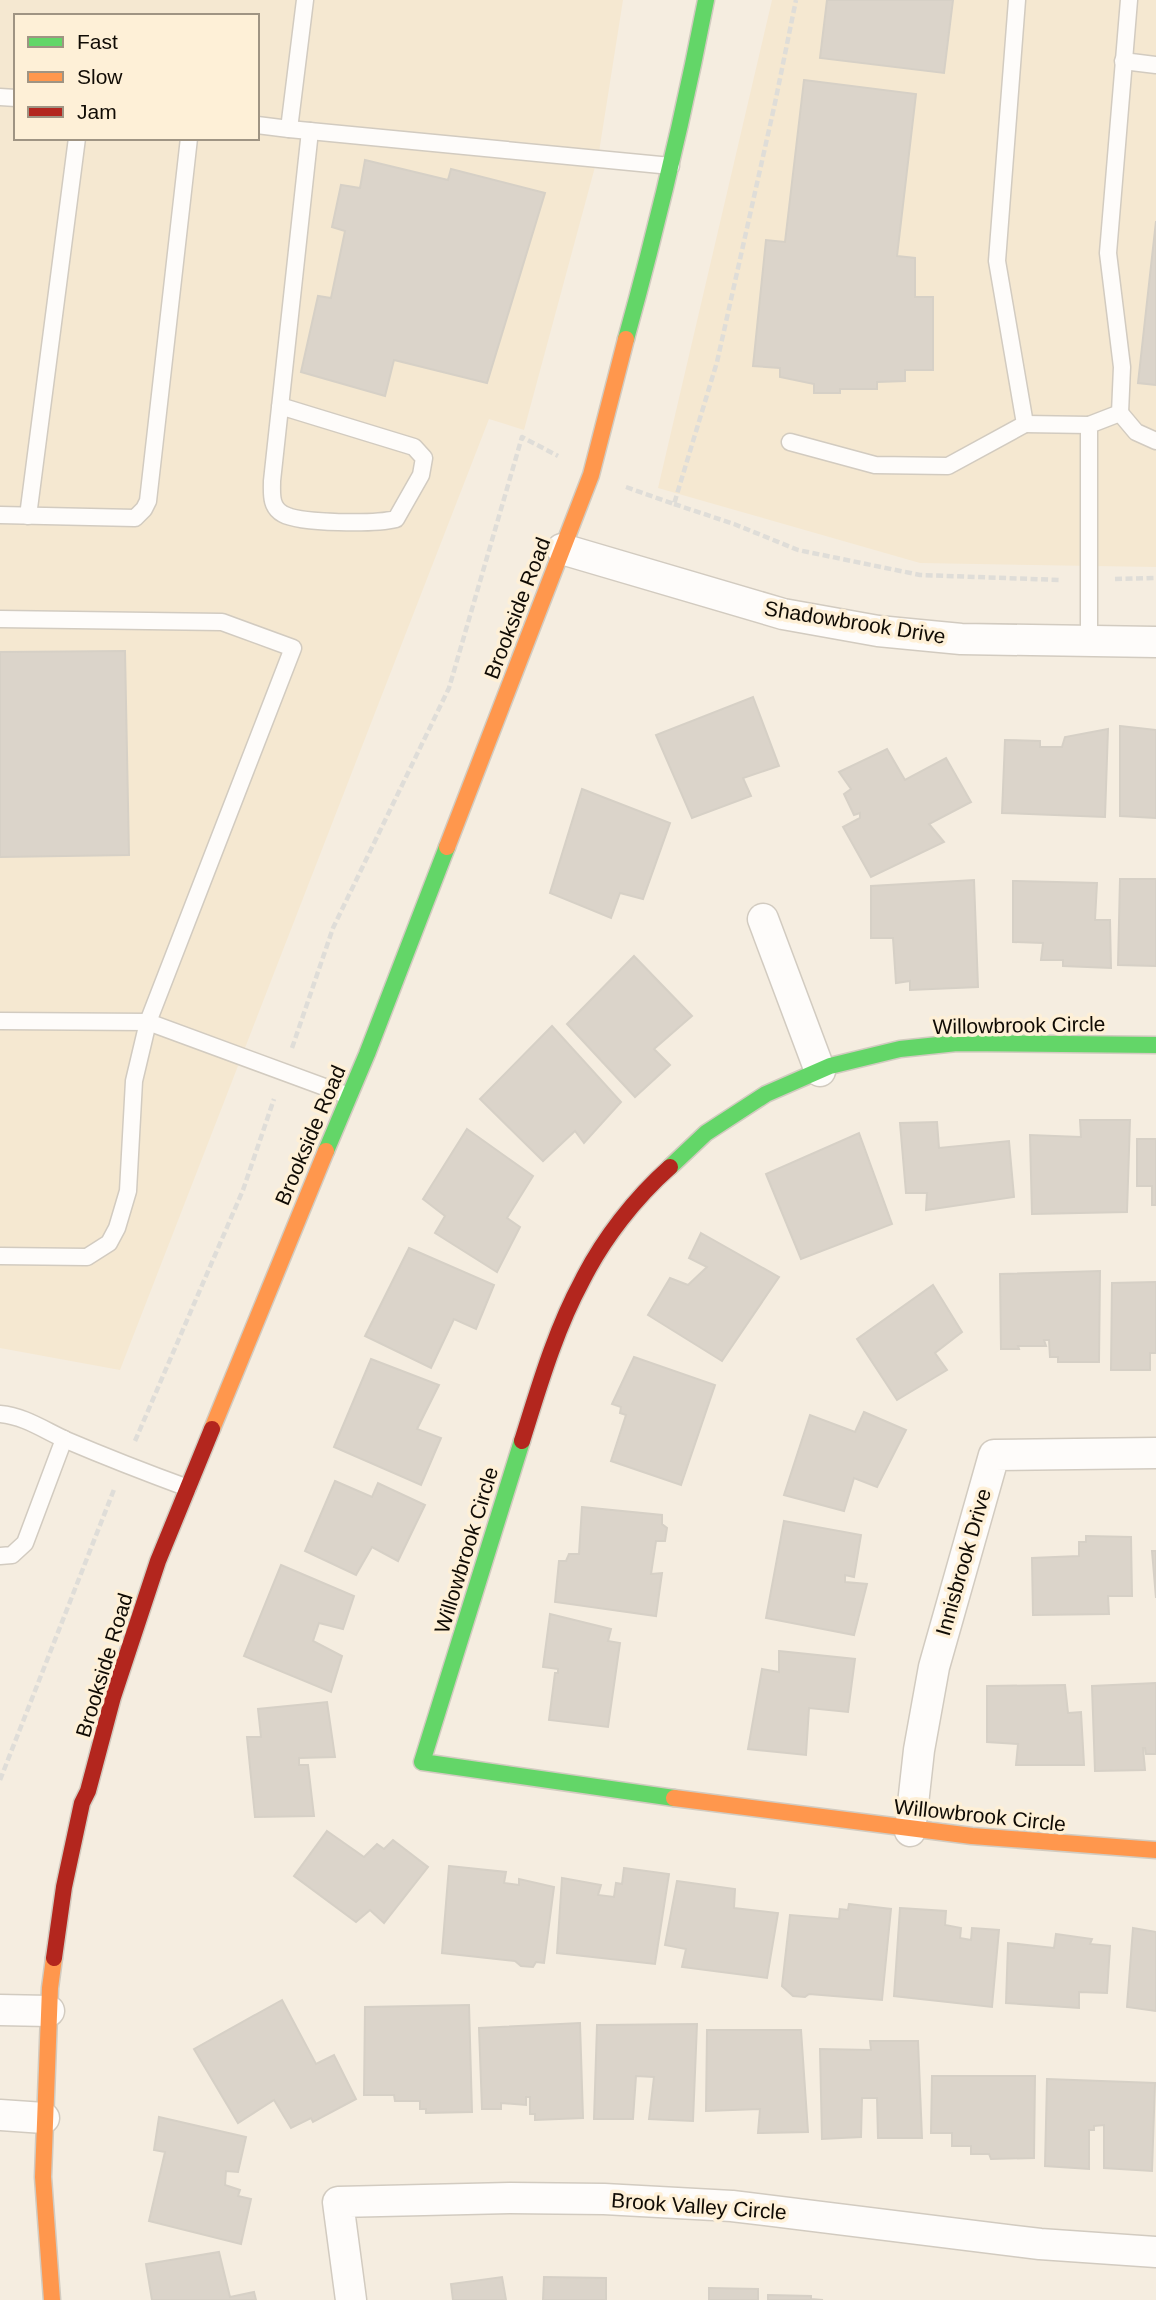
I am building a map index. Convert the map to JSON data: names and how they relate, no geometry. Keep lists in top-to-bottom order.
{
  "streets": {
    "street": [
      "Brookside Road",
      "Shadowbrook Drive",
      "Willowbrook Circle",
      "Innisbrook Drive",
      "Brook Valley Circle"
    ]
  },
  "crossings": [
    ["Brookside Road", "Shadowbrook Drive"],
    ["Willowbrook Circle", "Innisbrook Drive"]
  ],
  "legend": ["Fast", "Slow", "Jam"]
}
